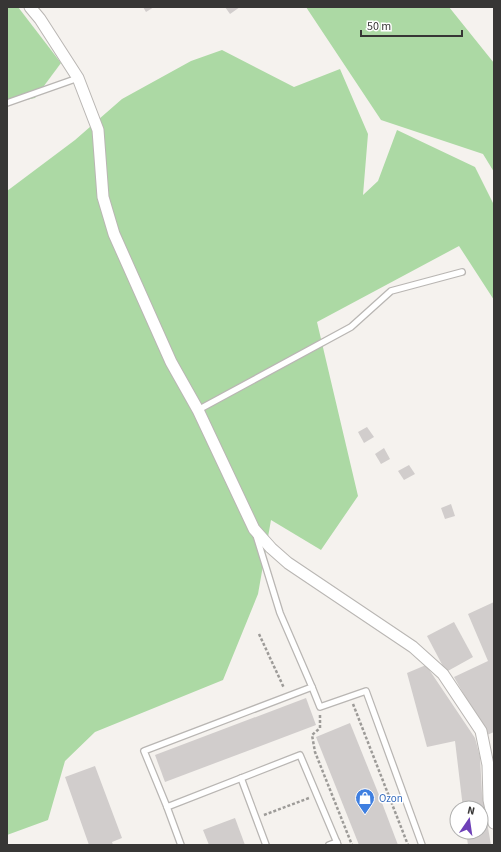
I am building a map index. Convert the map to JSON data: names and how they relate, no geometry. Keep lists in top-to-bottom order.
{
  "places": {
    "shop": ["Ozon"]
  },
  "scale_bar": "50 m",
  "north": "top"
}
